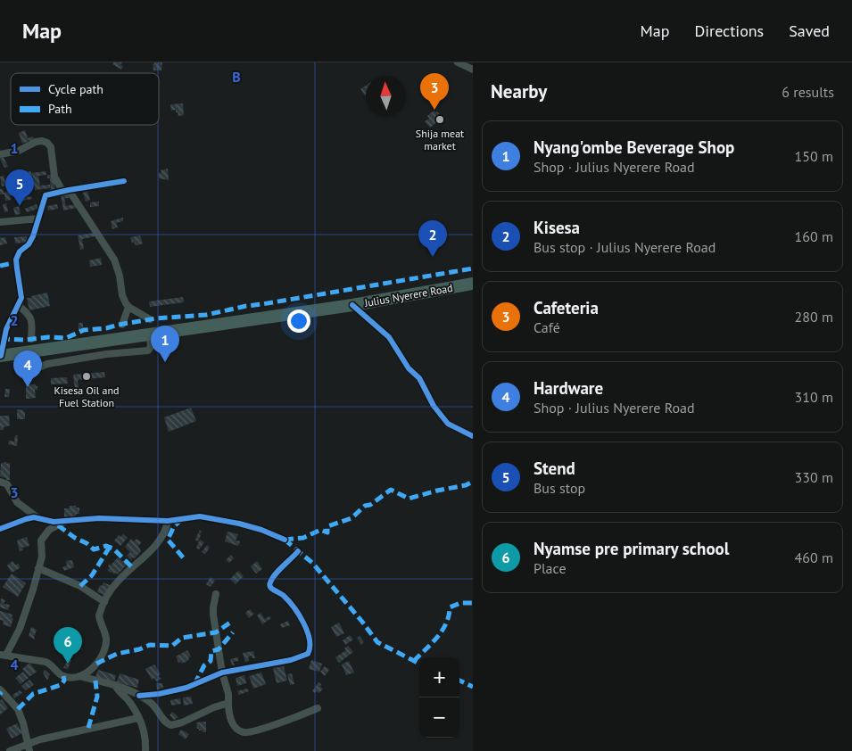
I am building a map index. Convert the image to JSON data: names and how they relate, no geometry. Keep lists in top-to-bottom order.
{
  "streets": {
    "highway": ["Julius Nyerere Road"]
  },
  "places": ["Shija meat market", "Kisesa Oil and Fuel Station"],
  "legend": ["Cycle path", "Path"],
  "north": "top",
  "page": {
    "header": "Map",
    "nav": ["Map", "Directions", "Saved"],
    "heading": ["Nearby", "6 results"],
    "pins": [
      "3",
      "5",
      "2",
      "1",
      "4",
      "6"
    ],
    "list": [
      {
        "mark": "1",
        "name": "Nyang'ombe Beverage Shop",
        "note": "Shop · Julius Nyerere Road",
        "value": "150 m"
      },
      {
        "mark": "2",
        "name": "Kisesa",
        "note": "Bus stop · Julius Nyerere Road",
        "value": "160 m"
      },
      {
        "mark": "3",
        "name": "Cafeteria",
        "note": "Café",
        "value": "280 m"
      },
      {
        "mark": "4",
        "name": "Hardware",
        "note": "Shop · Julius Nyerere Road",
        "value": "310 m"
      },
      {
        "mark": "5",
        "name": "Stend",
        "note": "Bus stop",
        "value": "330 m"
      },
      {
        "mark": "6",
        "name": "Nyamse pre primary school",
        "note": "Place",
        "value": "460 m"
      }
    ],
    "map_buttons": ["+", "−"]
  },
  "grid": {
    "columns": ["B"],
    "rows": [
      "1",
      "2",
      "3",
      "4"
    ]
  }
}
